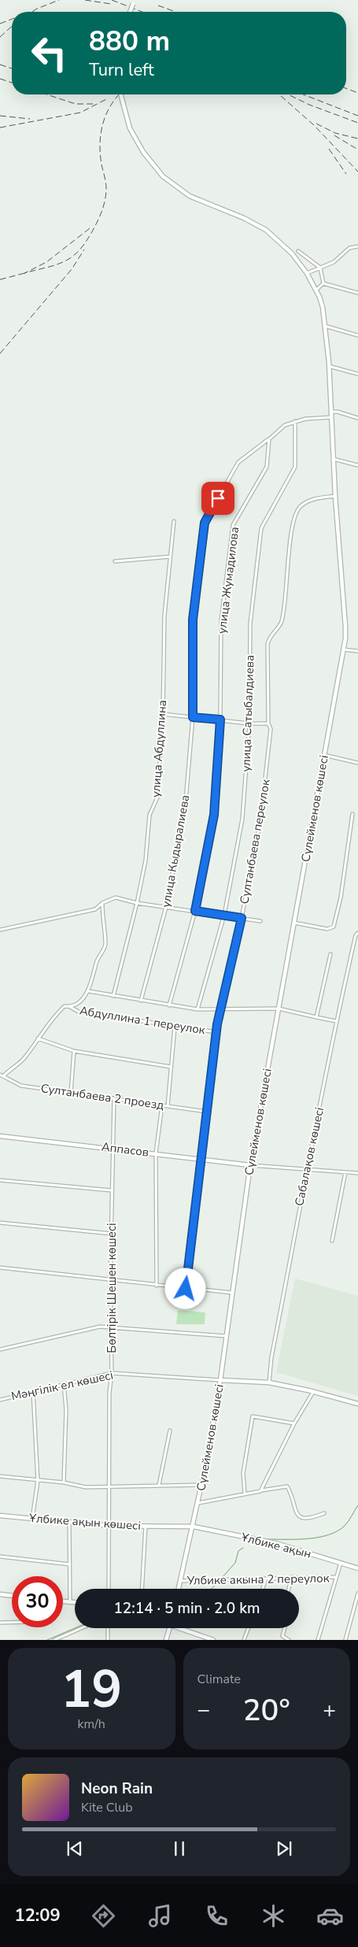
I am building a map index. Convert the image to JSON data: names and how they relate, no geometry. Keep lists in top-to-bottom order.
{
  "streets": {
    "main road": [
      "Сүлейменов көшесі",
      "Аппасов",
      "Мәңгілік ел көшесі",
      "Ұлбике ақын көшесі",
      "Ұлбике ақын"
    ],
    "street": [
      "улица Жумадилова",
      "улица Сатыбалдиева",
      "улица Абдуллина",
      "Султанбаева переулок",
      "улица Кыдыралиева",
      "Абдуллина 1 переулок",
      "Султанбаева 2 проезд",
      "Сабалақов көшесі",
      "Бөлтірік Шешен көшесі",
      "Улбике акына 2 переулок"
    ]
  },
  "crossings": [
    ["улица Жумадилова", "улица Кыдыралиева"],
    ["Сүлейменов көшесі", "Султанбаева переулок"],
    ["Сүлейменов көшесі", "Аппасов"],
    ["Сүлейменов көшесі", "Мәңгілік ел көшесі"],
    ["Сүлейменов көшесі", "Ұлбике ақын көшесі"],
    ["Сүлейменов көшесі", "Ұлбике ақын"],
    ["Сүлейменов көшесі", "Улбике акына 2 переулок"],
    ["Султанбаева переулок", "Абдуллина 1 переулок"],
    ["Султанбаева переулок", "Султанбаева 2 проезд"],
    ["Султанбаева переулок", "Аппасов"],
    ["Султанбаева 2 проезд", "Бөлтірік Шешен көшесі"],
    ["Аппасов", "Бөлтірік Шешен көшесі"],
    ["Сабалақов көшесі", "Мәңгілік ел көшесі"],
    ["Бөлтірік Шешен көшесі", "Мәңгілік ел көшесі"],
    ["Бөлтірік Шешен көшесі", "Ұлбике ақын көшесі"],
    ["Ұлбике ақын көшесі", "Ұлбике ақын"]
  ],
  "page": {
    "turn": ["880 m", "Turn left"],
    "limit": "30",
    "trip": "12:14 · 5 min · 2.0 km",
    "tile": [
      ["19", "km/h"],
      "Climate"
    ],
    "heat": ["−", "20°", "+"],
    "song": ["Neon Rain", "Kite Club"],
    "tabs": "12:09"
  }
}
